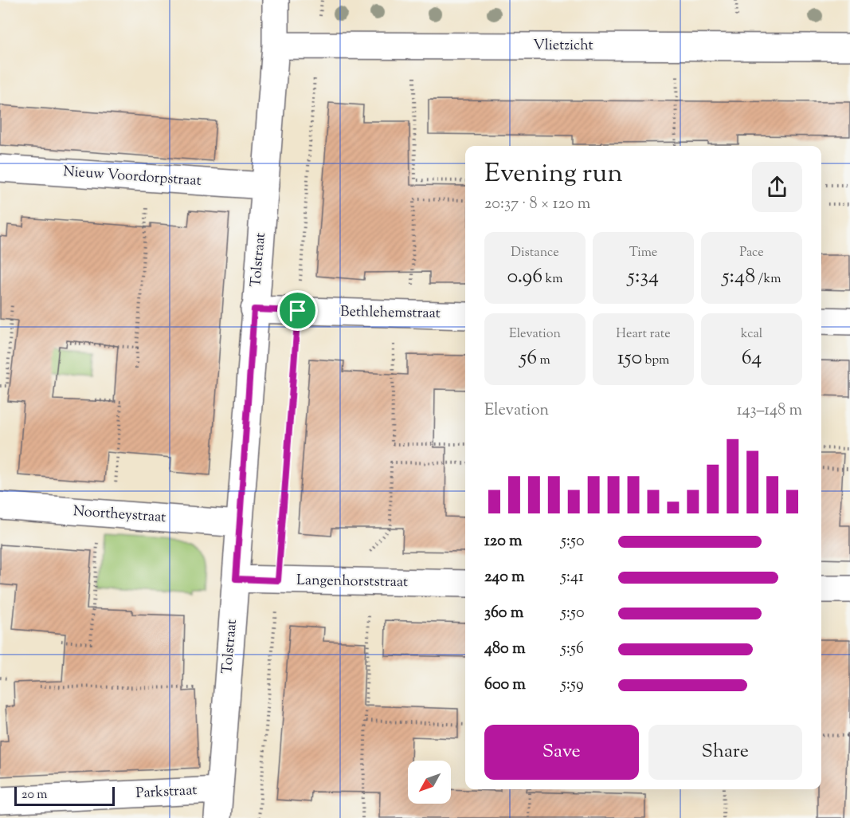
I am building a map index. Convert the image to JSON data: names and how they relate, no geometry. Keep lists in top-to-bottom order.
{
  "streets": {
    "street": [
      "Vlietzicht",
      "Nieuw Voordorpstraat",
      "Tolstraat",
      "Bethlehemstraat",
      "Noortheystraat",
      "Langenhorststraat",
      "Parkstraat"
    ]
  },
  "crossings": [
    ["Vlietzicht", "Tolstraat"],
    ["Nieuw Voordorpstraat", "Tolstraat"],
    ["Tolstraat", "Bethlehemstraat"],
    ["Tolstraat", "Noortheystraat"],
    ["Tolstraat", "Langenhorststraat"],
    ["Tolstraat", "Parkstraat"]
  ],
  "scale_bar": "20 m",
  "north": "bottom left",
  "page": {
    "heading": ["Evening run", "20:37 · 8 × 120 m"],
    "stats": [
      ["Distance", "0.96 km"],
      ["Time", "5:34"],
      ["Pace", "5:48 /km"],
      ["Elevation", "56 m"],
      ["Heart rate", "150 bpm"],
      ["kcal", "64"]
    ],
    "chart": ["Elevation", "143–148 m"],
    "list": [
      {
        "name": "120 m",
        "note": "5:50"
      },
      {
        "name": "240 m",
        "note": "5:41"
      },
      {
        "name": "360 m",
        "note": "5:50"
      },
      {
        "name": "480 m",
        "note": "5:56"
      },
      {
        "name": "600 m",
        "note": "5:59"
      }
    ],
    "buttons": ["Save", "Share"],
    "scale": "20 m"
  }
}
